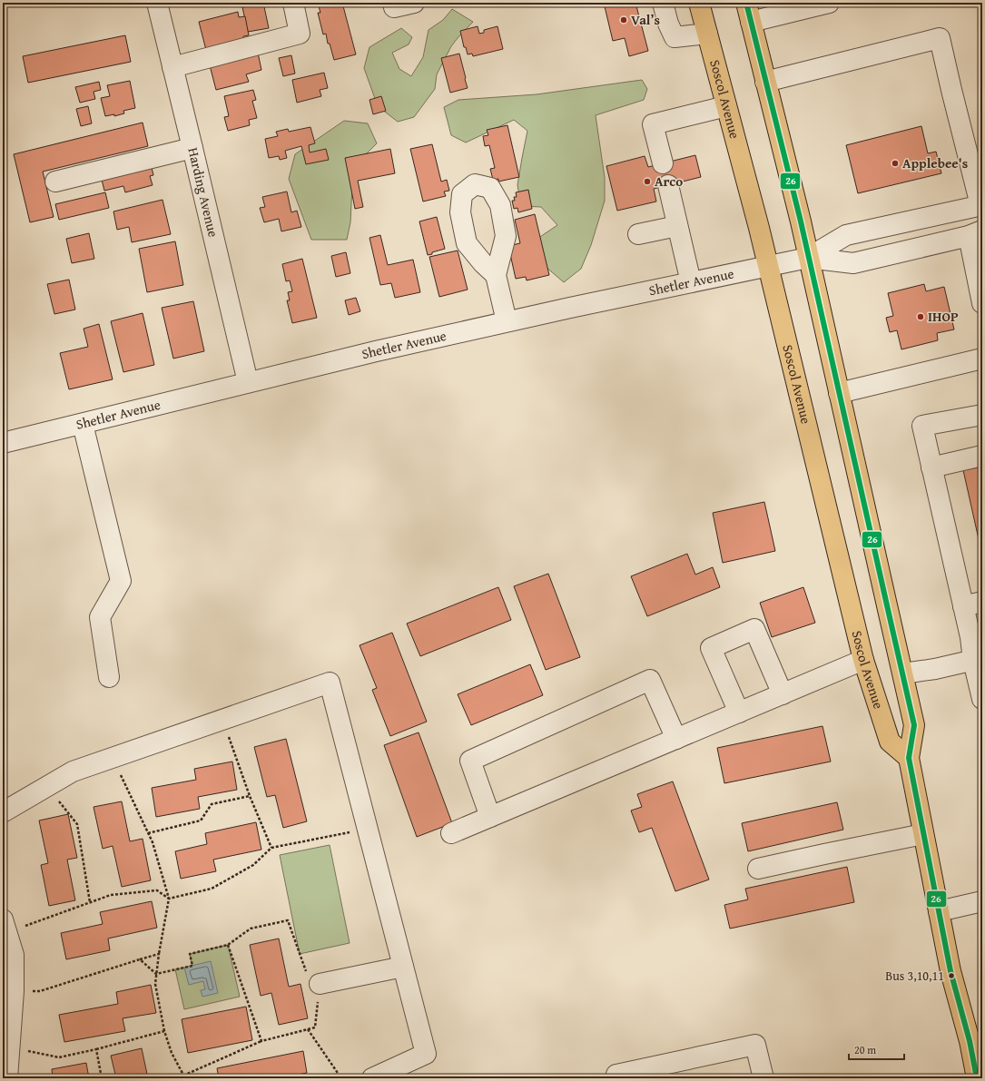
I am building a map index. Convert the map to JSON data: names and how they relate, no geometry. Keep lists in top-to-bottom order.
{
  "streets": {
    "main road": ["Soscol Avenue"],
    "street": ["Harding Avenue", "Shetler Avenue"]
  },
  "crossings": [
    ["Soscol Avenue", "Shetler Avenue"],
    ["Harding Avenue", "Shetler Avenue"]
  ],
  "places": [
    "Val’s",
    "Applebee's",
    "Arco",
    "IHOP",
    "Bus 3,10,11"
  ],
  "lines": ["transit line 26"],
  "scale_bar": "20 m"
}
